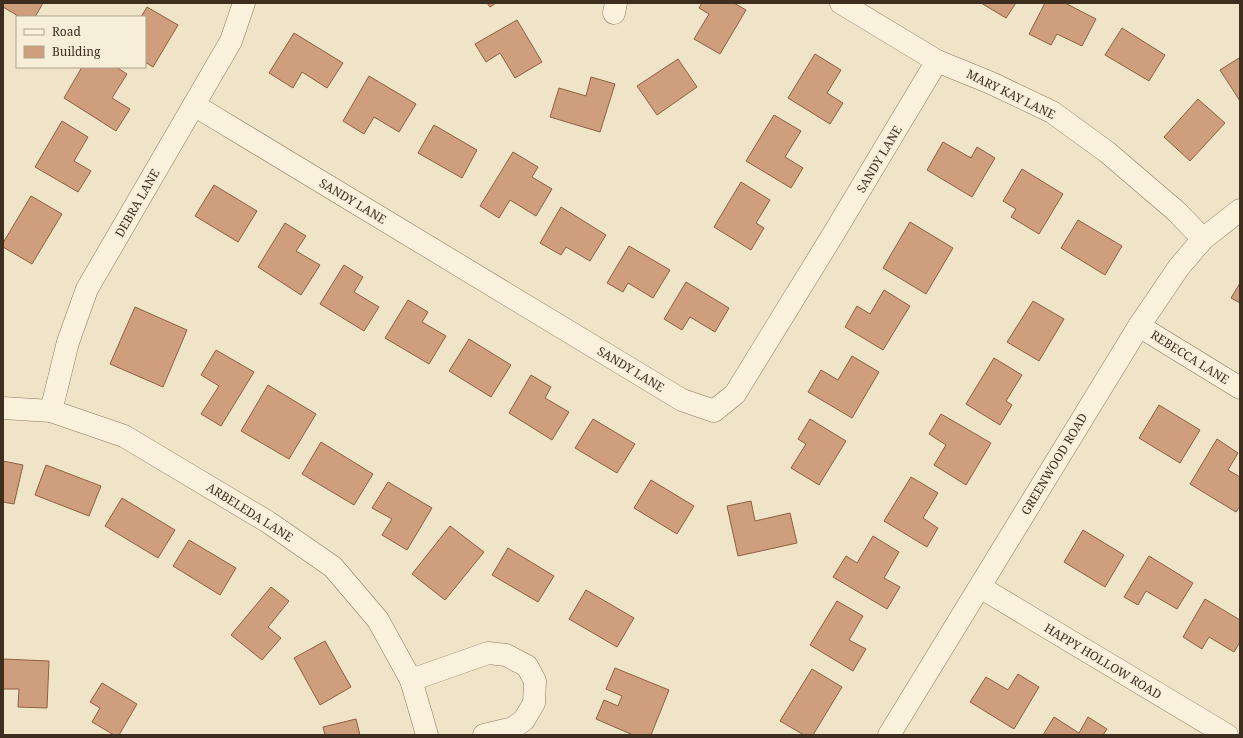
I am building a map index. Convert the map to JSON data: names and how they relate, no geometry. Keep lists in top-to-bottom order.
{
  "streets": {
    "street": [
      "MARY KAY LANE",
      "SANDY LANE",
      "DEBRA LANE",
      "REBECCA LANE",
      "GREENWOOD ROAD",
      "ARBELEDA LANE",
      "HAPPY HOLLOW ROAD"
    ]
  },
  "crossings": [
    ["MARY KAY LANE", "SANDY LANE"],
    ["MARY KAY LANE", "GREENWOOD ROAD"],
    ["SANDY LANE", "DEBRA LANE"],
    ["DEBRA LANE", "ARBELEDA LANE"],
    ["REBECCA LANE", "GREENWOOD ROAD"],
    ["GREENWOOD ROAD", "HAPPY HOLLOW ROAD"]
  ],
  "legend": ["Road", "Building"]
}
